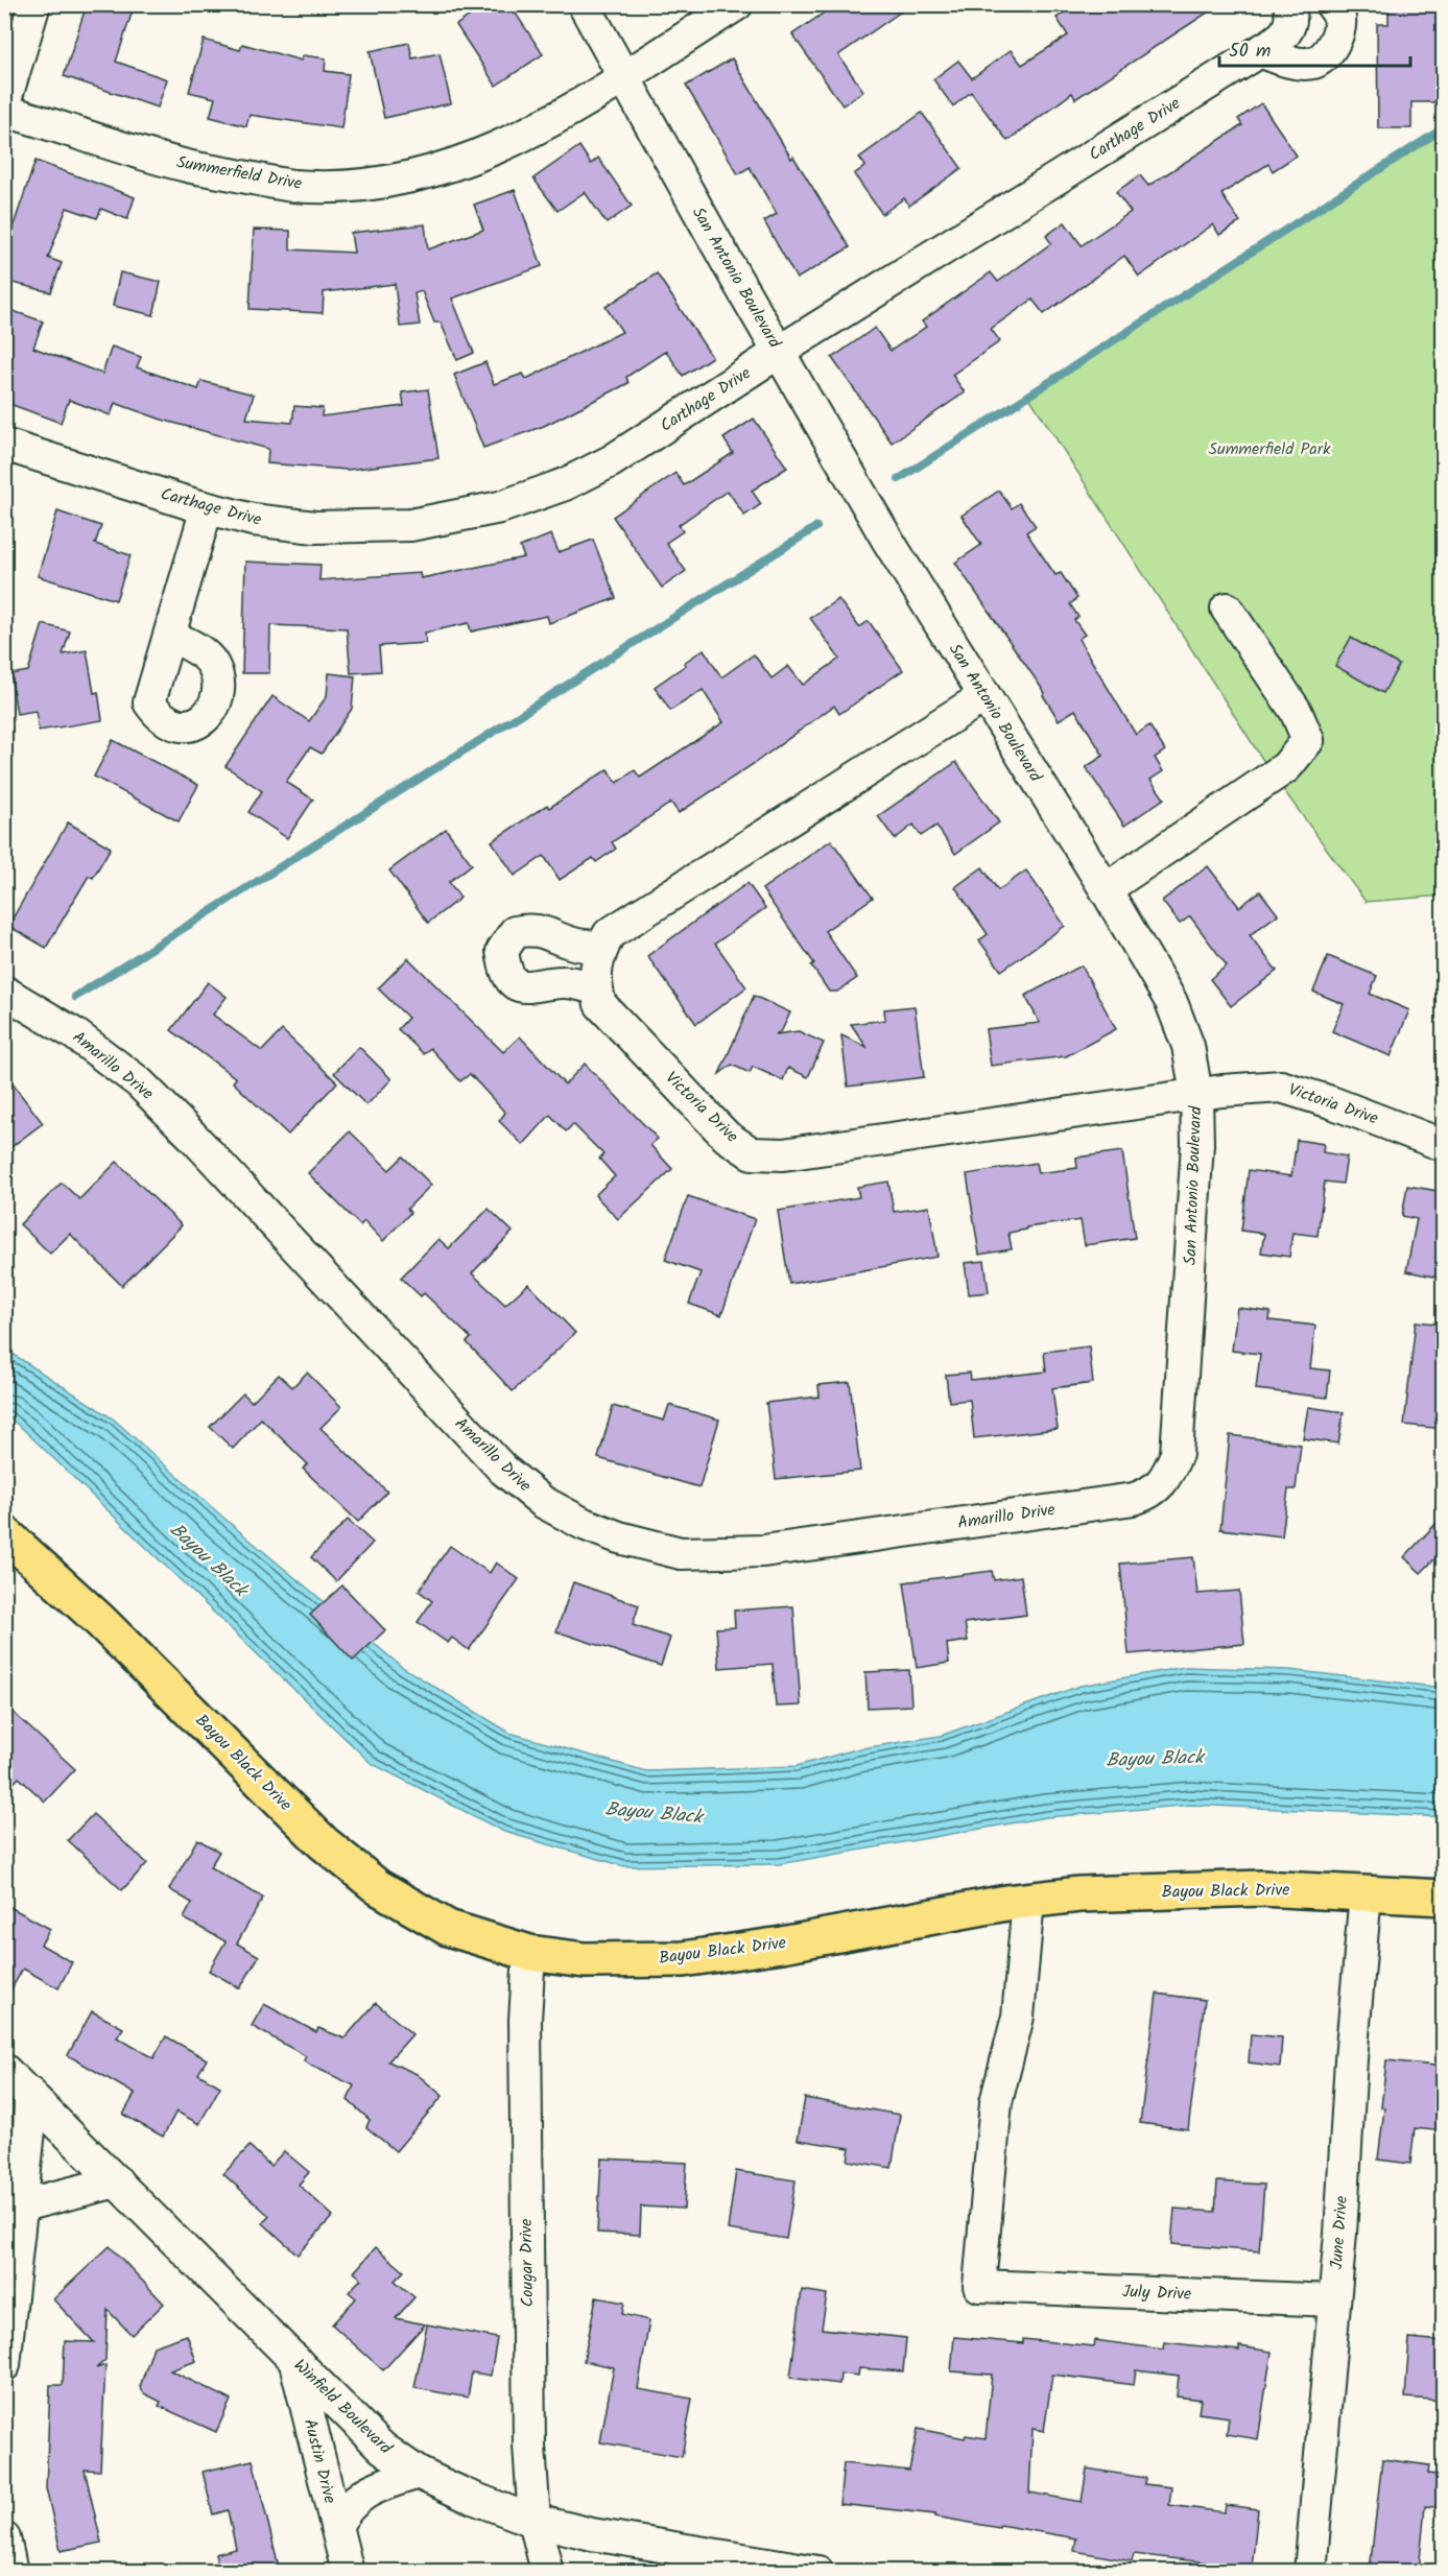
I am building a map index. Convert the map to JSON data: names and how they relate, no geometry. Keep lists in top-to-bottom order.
{
  "streets": {
    "main road": ["Bayou Black Drive"],
    "street": [
      "Carthage Drive",
      "Summerfield Drive",
      "San Antonio Boulevard",
      "Amarillo Drive",
      "Victoria Drive",
      "June Drive",
      "Cougar Drive",
      "July Drive",
      "Winfield Boulevard",
      "Austin Drive"
    ]
  },
  "crossings": [
    ["Carthage Drive", "San Antonio Boulevard"],
    ["Summerfield Drive", "San Antonio Boulevard"],
    ["San Antonio Boulevard", "Amarillo Drive"],
    ["San Antonio Boulevard", "Victoria Drive"],
    ["Bayou Black Drive", "June Drive"],
    ["Bayou Black Drive", "Cougar Drive"],
    ["Bayou Black Drive", "July Drive"],
    ["June Drive", "July Drive"],
    ["Cougar Drive", "Winfield Boulevard"],
    ["Winfield Boulevard", "Austin Drive"]
  ],
  "water": ["Bayou Black"],
  "parks": ["Summerfield Park"],
  "scale_bar": "50 m"
}
